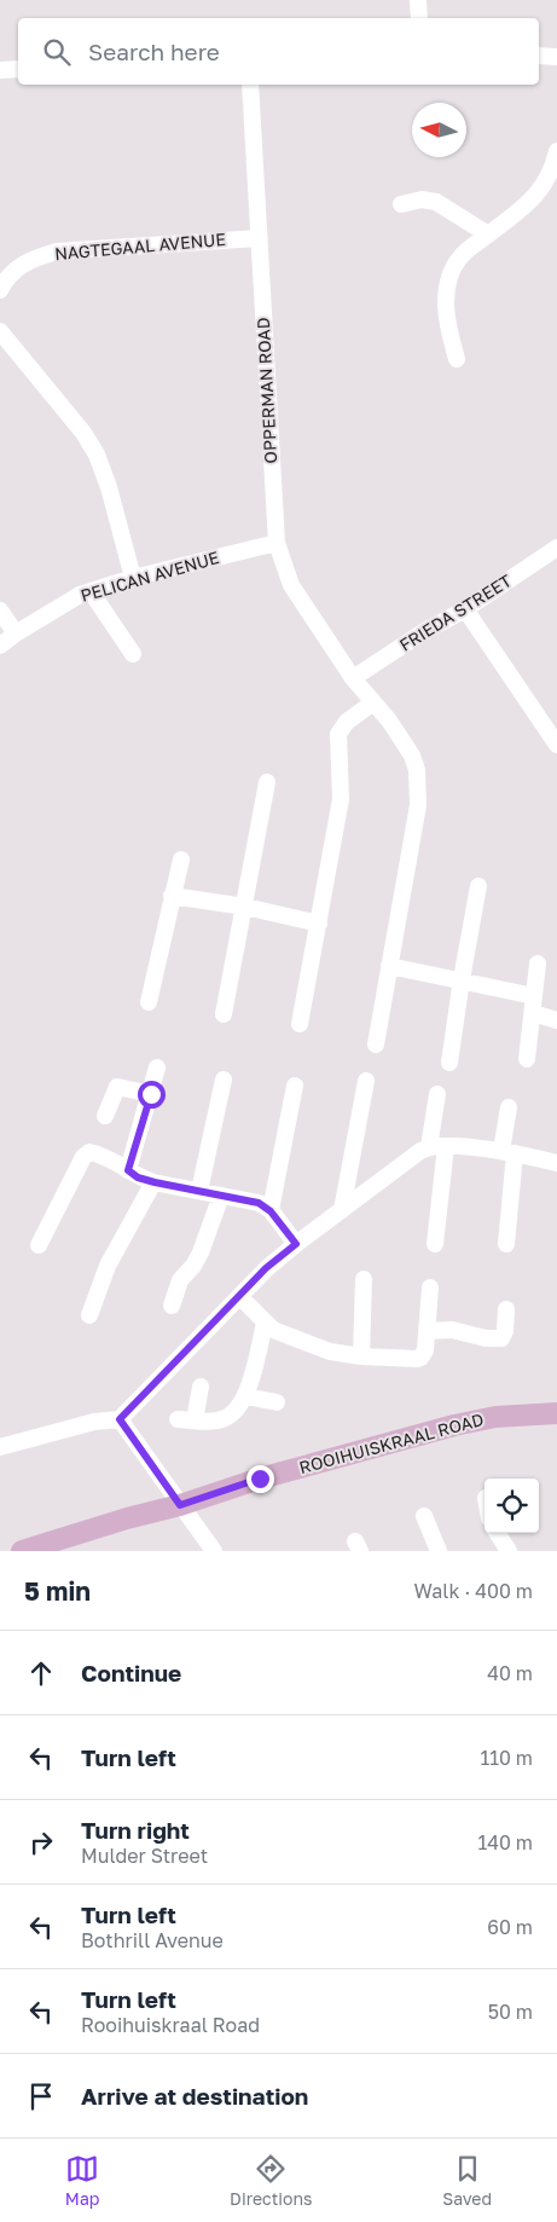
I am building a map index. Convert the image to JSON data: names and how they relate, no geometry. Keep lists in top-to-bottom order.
{
  "streets": {
    "main road": ["ROOIHUISKRAAL ROAD"],
    "street": [
      "NAGTEGAAL AVENUE",
      "OPPERMAN ROAD",
      "PELICAN AVENUE",
      "FRIEDA STREET"
    ]
  },
  "crossings": [
    ["NAGTEGAAL AVENUE", "OPPERMAN ROAD"],
    ["OPPERMAN ROAD", "PELICAN AVENUE"],
    ["OPPERMAN ROAD", "FRIEDA STREET"]
  ],
  "north": "left",
  "page": {
    "search": "Search here",
    "heading": ["5 min", "Walk · 400 m"],
    "list": [
      ["Continue", "40 m"],
      ["Turn left", "110 m"],
      ["Turn right", "Mulder Street", "140 m"],
      ["Turn left", "Bothrill Avenue", "60 m"],
      ["Turn left", "Rooihuiskraal Road", "50 m"],
      "Arrive at destination"
    ],
    "nav": ["Map", "Directions", "Saved"]
  }
}
